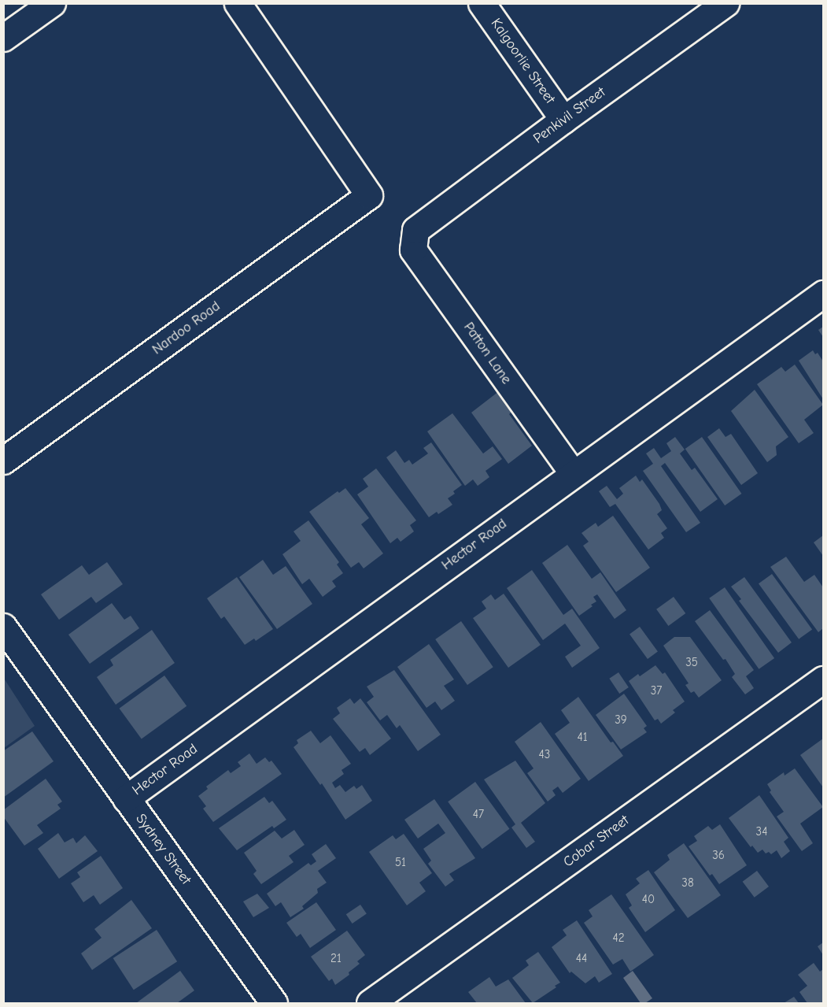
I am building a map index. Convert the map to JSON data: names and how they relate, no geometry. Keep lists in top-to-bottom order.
{
  "streets": {
    "street": [
      "Kalgoorlie Street",
      "Penkivil Street",
      "Nardoo Road",
      "Patton Lane",
      "Hector Road",
      "Cobar Street",
      "Sydney Street"
    ]
  },
  "crossings": [
    ["Kalgoorlie Street", "Penkivil Street"],
    ["Penkivil Street", "Patton Lane"],
    ["Patton Lane", "Hector Road"],
    ["Hector Road", "Sydney Street"]
  ],
  "house_numbers": [
    "35",
    "37",
    "39",
    "41",
    "43",
    "47",
    "34",
    "36",
    "51",
    "38",
    "40",
    "42",
    "21",
    "44"
  ]
}
